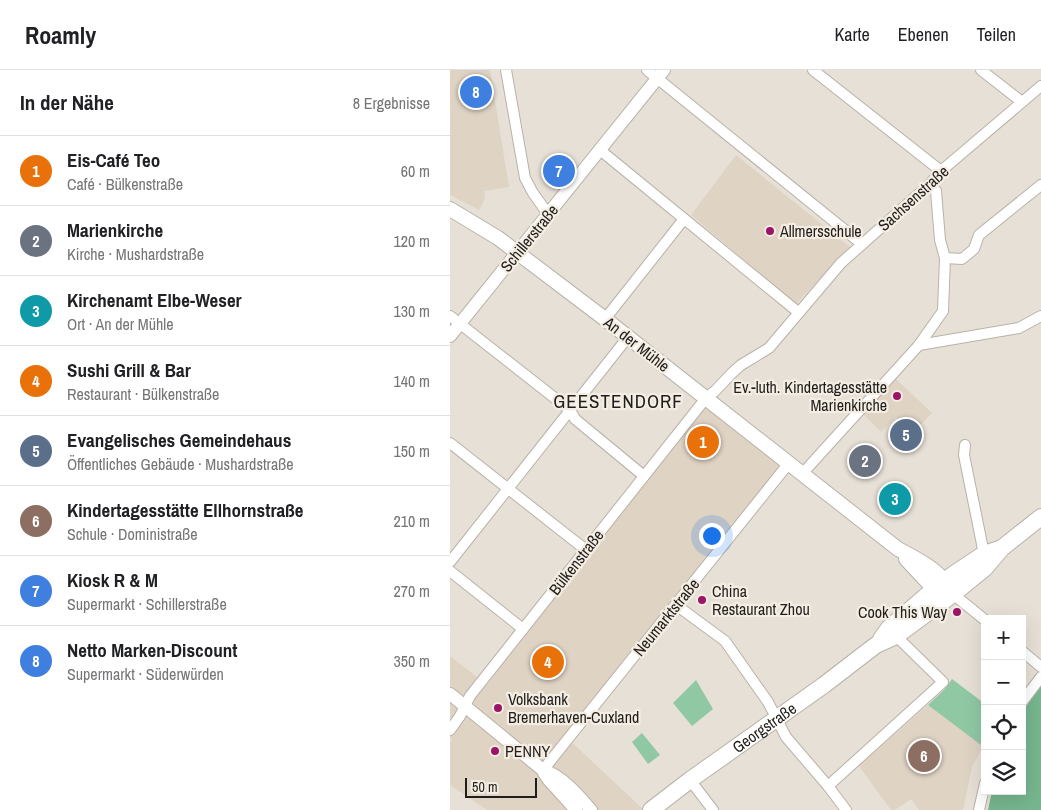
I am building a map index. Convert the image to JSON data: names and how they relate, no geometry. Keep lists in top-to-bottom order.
{
  "streets": {
    "main road": ["An der Mühle", "Georgstraße"],
    "street": [
      "Sachsenstraße",
      "Schillerstraße",
      "Bülkenstraße",
      "Neumarktstraße"
    ]
  },
  "crossings": [
    ["Sachsenstraße", "An der Mühle"],
    ["Sachsenstraße", "Bülkenstraße"],
    ["Schillerstraße", "An der Mühle"],
    ["An der Mühle", "Bülkenstraße"],
    ["An der Mühle", "Neumarktstraße"],
    ["An der Mühle", "Georgstraße"]
  ],
  "districts": ["GEESTENDORF"],
  "places": [
    "Allmersschule",
    "Ev.-luth. Kindertagesstätte Marienkirche",
    "China Restaurant Zhou",
    "Cook This Way",
    "Volksbank Bremerhaven-Cuxland",
    "PENNY"
  ],
  "scale_bar": "50 m",
  "page": {
    "header": "Roamly",
    "nav": ["Karte", "Ebenen", "Teilen"],
    "heading": ["In der Nähe", "8 Ergebnisse"],
    "pins": [
      "8",
      "7",
      "5",
      "1",
      "2",
      "3",
      "4",
      "6"
    ],
    "list": [
      {
        "mark": "1",
        "name": "Eis-Café Teo",
        "note": "Café · Bülkenstraße",
        "value": "60 m"
      },
      {
        "mark": "2",
        "name": "Marienkirche",
        "note": "Kirche · Mushardstraße",
        "value": "120 m"
      },
      {
        "mark": "3",
        "name": "Kirchenamt Elbe-Weser",
        "note": "Ort · An der Mühle",
        "value": "130 m"
      },
      {
        "mark": "4",
        "name": "Sushi Grill & Bar",
        "note": "Restaurant · Bülkenstraße",
        "value": "140 m"
      },
      {
        "mark": "5",
        "name": "Evangelisches Gemeindehaus",
        "note": "Öffentliches Gebäude · Mushardstraße",
        "value": "150 m"
      },
      {
        "mark": "6",
        "name": "Kindertagesstätte Ellhornstraße",
        "note": "Schule · Doministraße",
        "value": "210 m"
      },
      {
        "mark": "7",
        "name": "Kiosk R & M",
        "note": "Supermarkt · Schillerstraße",
        "value": "270 m"
      },
      {
        "mark": "8",
        "name": "Netto Marken-Discount",
        "note": "Supermarkt · Süderwürden",
        "value": "350 m"
      }
    ],
    "map_buttons": ["+", "−"],
    "scale": "50 m"
  }
}
